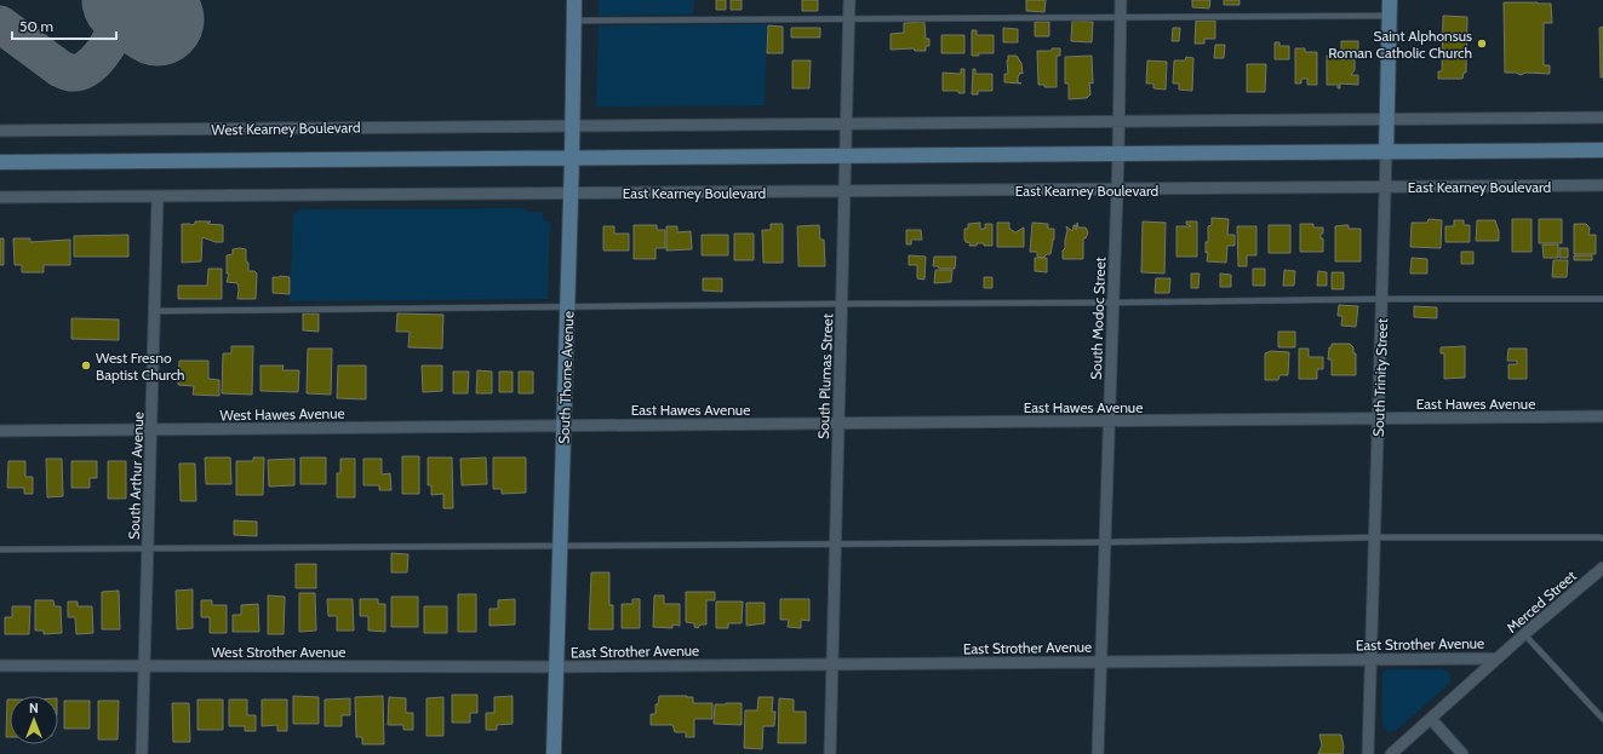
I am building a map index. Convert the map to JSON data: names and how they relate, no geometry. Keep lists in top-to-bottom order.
{
  "streets": {
    "main road": ["South Thorne Avenue", "South Trinity Street"],
    "street": [
      "West Kearney Boulevard",
      "East Kearney Boulevard",
      "South Modoc Street",
      "South Plumas Street",
      "East Hawes Avenue",
      "West Hawes Avenue",
      "South Arthur Avenue",
      "Merced Street",
      "East Strother Avenue",
      "West Strother Avenue"
    ]
  },
  "crossings": [
    ["West Kearney Boulevard", "South Thorne Avenue"],
    ["East Kearney Boulevard", "South Modoc Street"],
    ["East Kearney Boulevard", "South Plumas Street"],
    ["East Kearney Boulevard", "South Thorne Avenue"],
    ["East Kearney Boulevard", "South Trinity Street"],
    ["South Modoc Street", "East Hawes Avenue"],
    ["South Modoc Street", "East Strother Avenue"],
    ["South Plumas Street", "East Hawes Avenue"],
    ["South Plumas Street", "East Strother Avenue"],
    ["South Thorne Avenue", "East Hawes Avenue"],
    ["South Thorne Avenue", "West Hawes Avenue"],
    ["South Thorne Avenue", "East Strother Avenue"],
    ["South Thorne Avenue", "West Strother Avenue"],
    ["South Trinity Street", "East Hawes Avenue"],
    ["South Trinity Street", "East Strother Avenue"],
    ["East Hawes Avenue", "West Hawes Avenue"],
    ["West Hawes Avenue", "South Arthur Avenue"],
    ["South Arthur Avenue", "West Strother Avenue"],
    ["Merced Street", "East Strother Avenue"],
    ["East Strother Avenue", "West Strother Avenue"]
  ],
  "places": ["Saint Alphonsus Roman Catholic Church", "West Fresno Baptist Church"],
  "scale_bar": "50 m",
  "north": "top"
}
